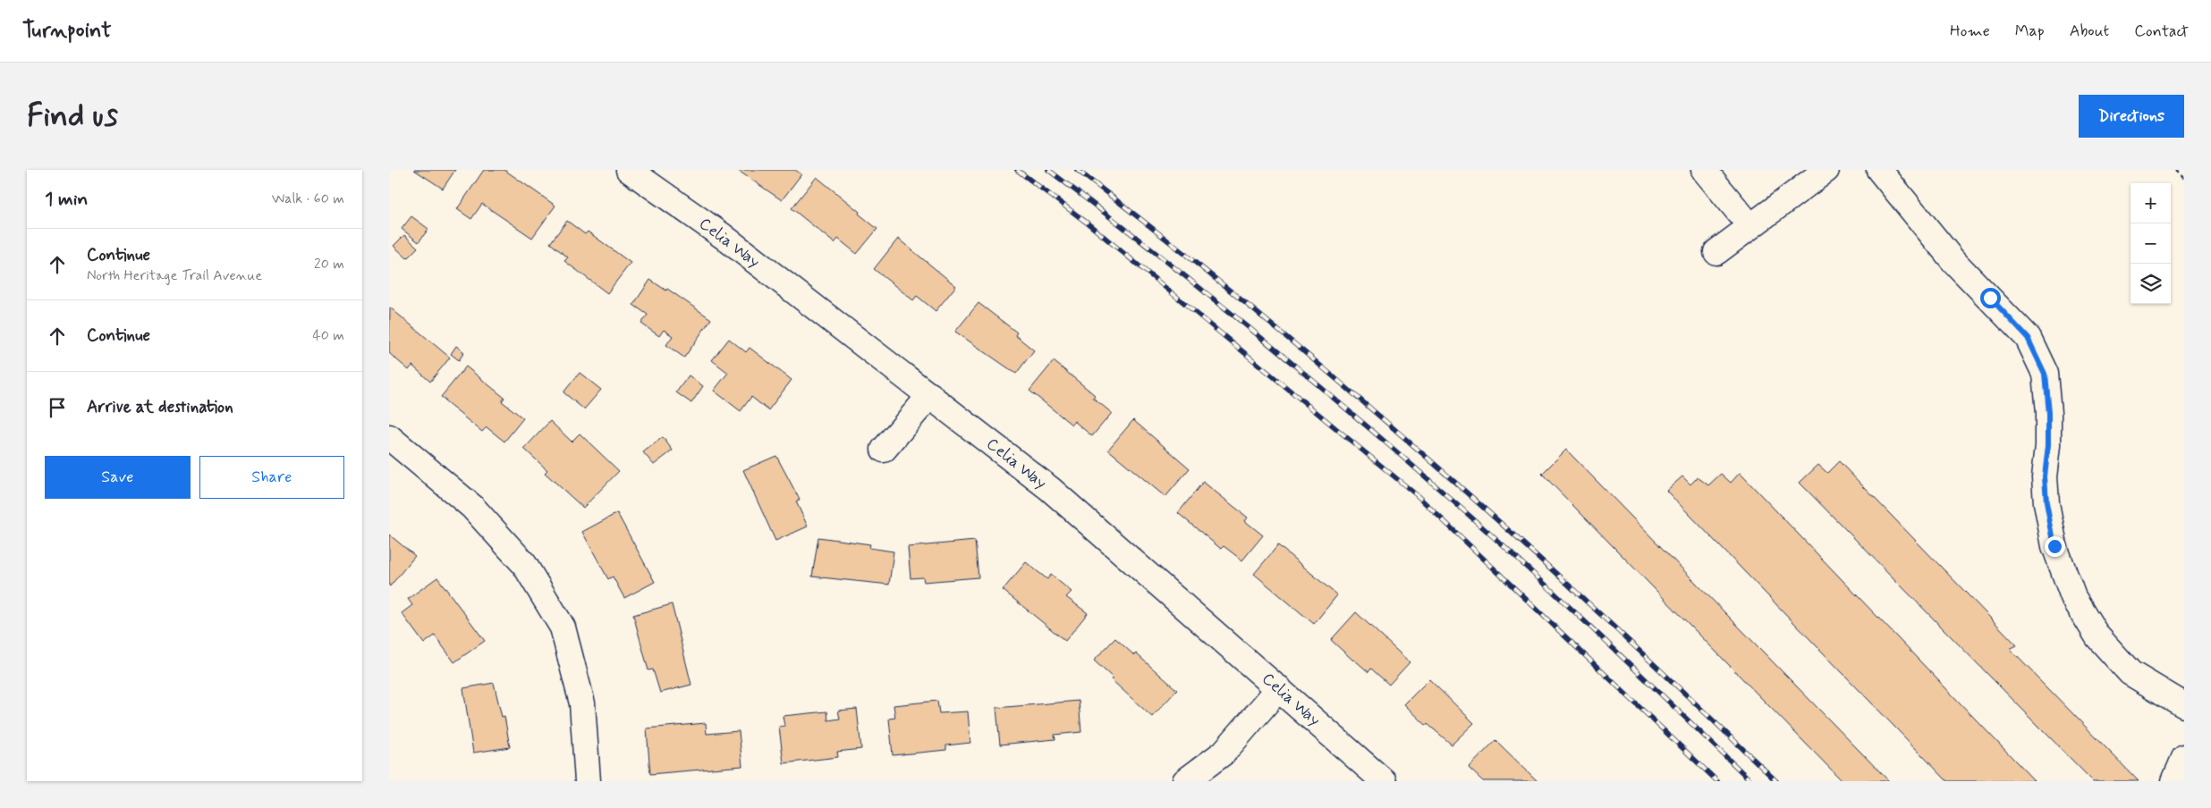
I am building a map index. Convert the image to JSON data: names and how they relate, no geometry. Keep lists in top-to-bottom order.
{
  "streets": {
    "street": ["Celia Way"]
  },
  "page": {
    "header": "Turnpoint",
    "nav": [
      "Home",
      "Map",
      "About",
      "Contact"
    ],
    "buttons": [
      "Directions",
      ["Save", "Share"]
    ],
    "title": "Find us",
    "heading": ["1 min", "Walk · 60 m"],
    "map_buttons": ["+", "−"],
    "list": [
      ["Continue", "North Heritage Trail Avenue", "20 m"],
      ["Continue", "40 m"],
      "Arrive at destination"
    ]
  }
}
